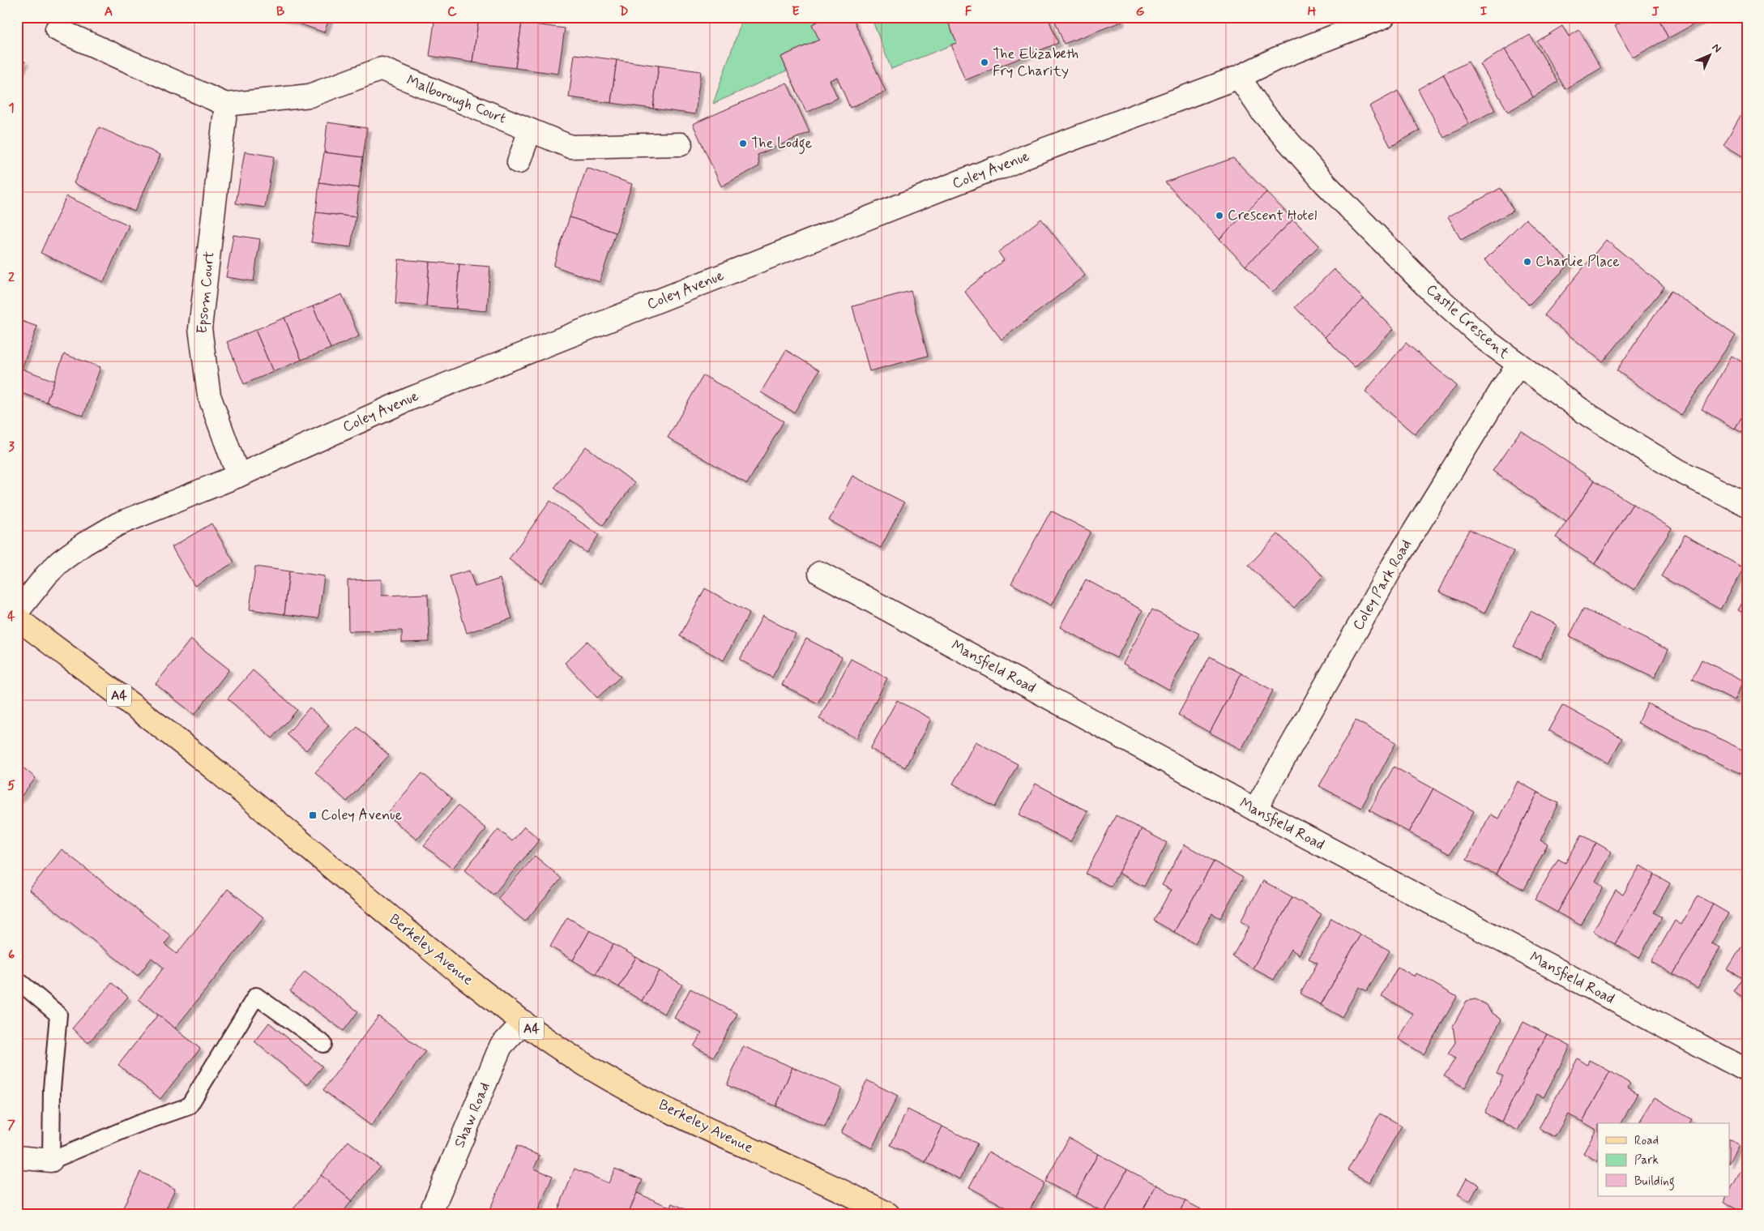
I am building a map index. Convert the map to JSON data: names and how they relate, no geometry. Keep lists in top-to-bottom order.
{
  "streets": {
    "main road": ["A4", "Berkeley Avenue"],
    "street": [
      "Malborough Court",
      "Coley Avenue",
      "Epsom Court",
      "Castle Crescent",
      "Coley Park Road",
      "Mansfield Road",
      "Shaw Road"
    ]
  },
  "crossings": [
    ["Malborough Court", "Epsom Court"],
    ["Coley Avenue", "Epsom Court"],
    ["Coley Avenue", "Castle Crescent"],
    ["Castle Crescent", "Coley Park Road"],
    ["Coley Park Road", "Mansfield Road"],
    ["Berkeley Avenue", "Shaw Road"]
  ],
  "places": {
    "other": [
      "The Elizabeth Fry Charity",
      "The Lodge",
      "Crescent Hotel",
      "Charlie Place"
    ],
    "transit": ["Coley Avenue"]
  },
  "legend": ["Road", "Park", "Building"],
  "north": "top right",
  "grid": {
    "columns": [
      "A",
      "B",
      "C",
      "D",
      "E",
      "F",
      "G",
      "H",
      "I",
      "J"
    ],
    "rows": [
      "1",
      "2",
      "3",
      "4",
      "5",
      "6",
      "7"
    ]
  }
}
